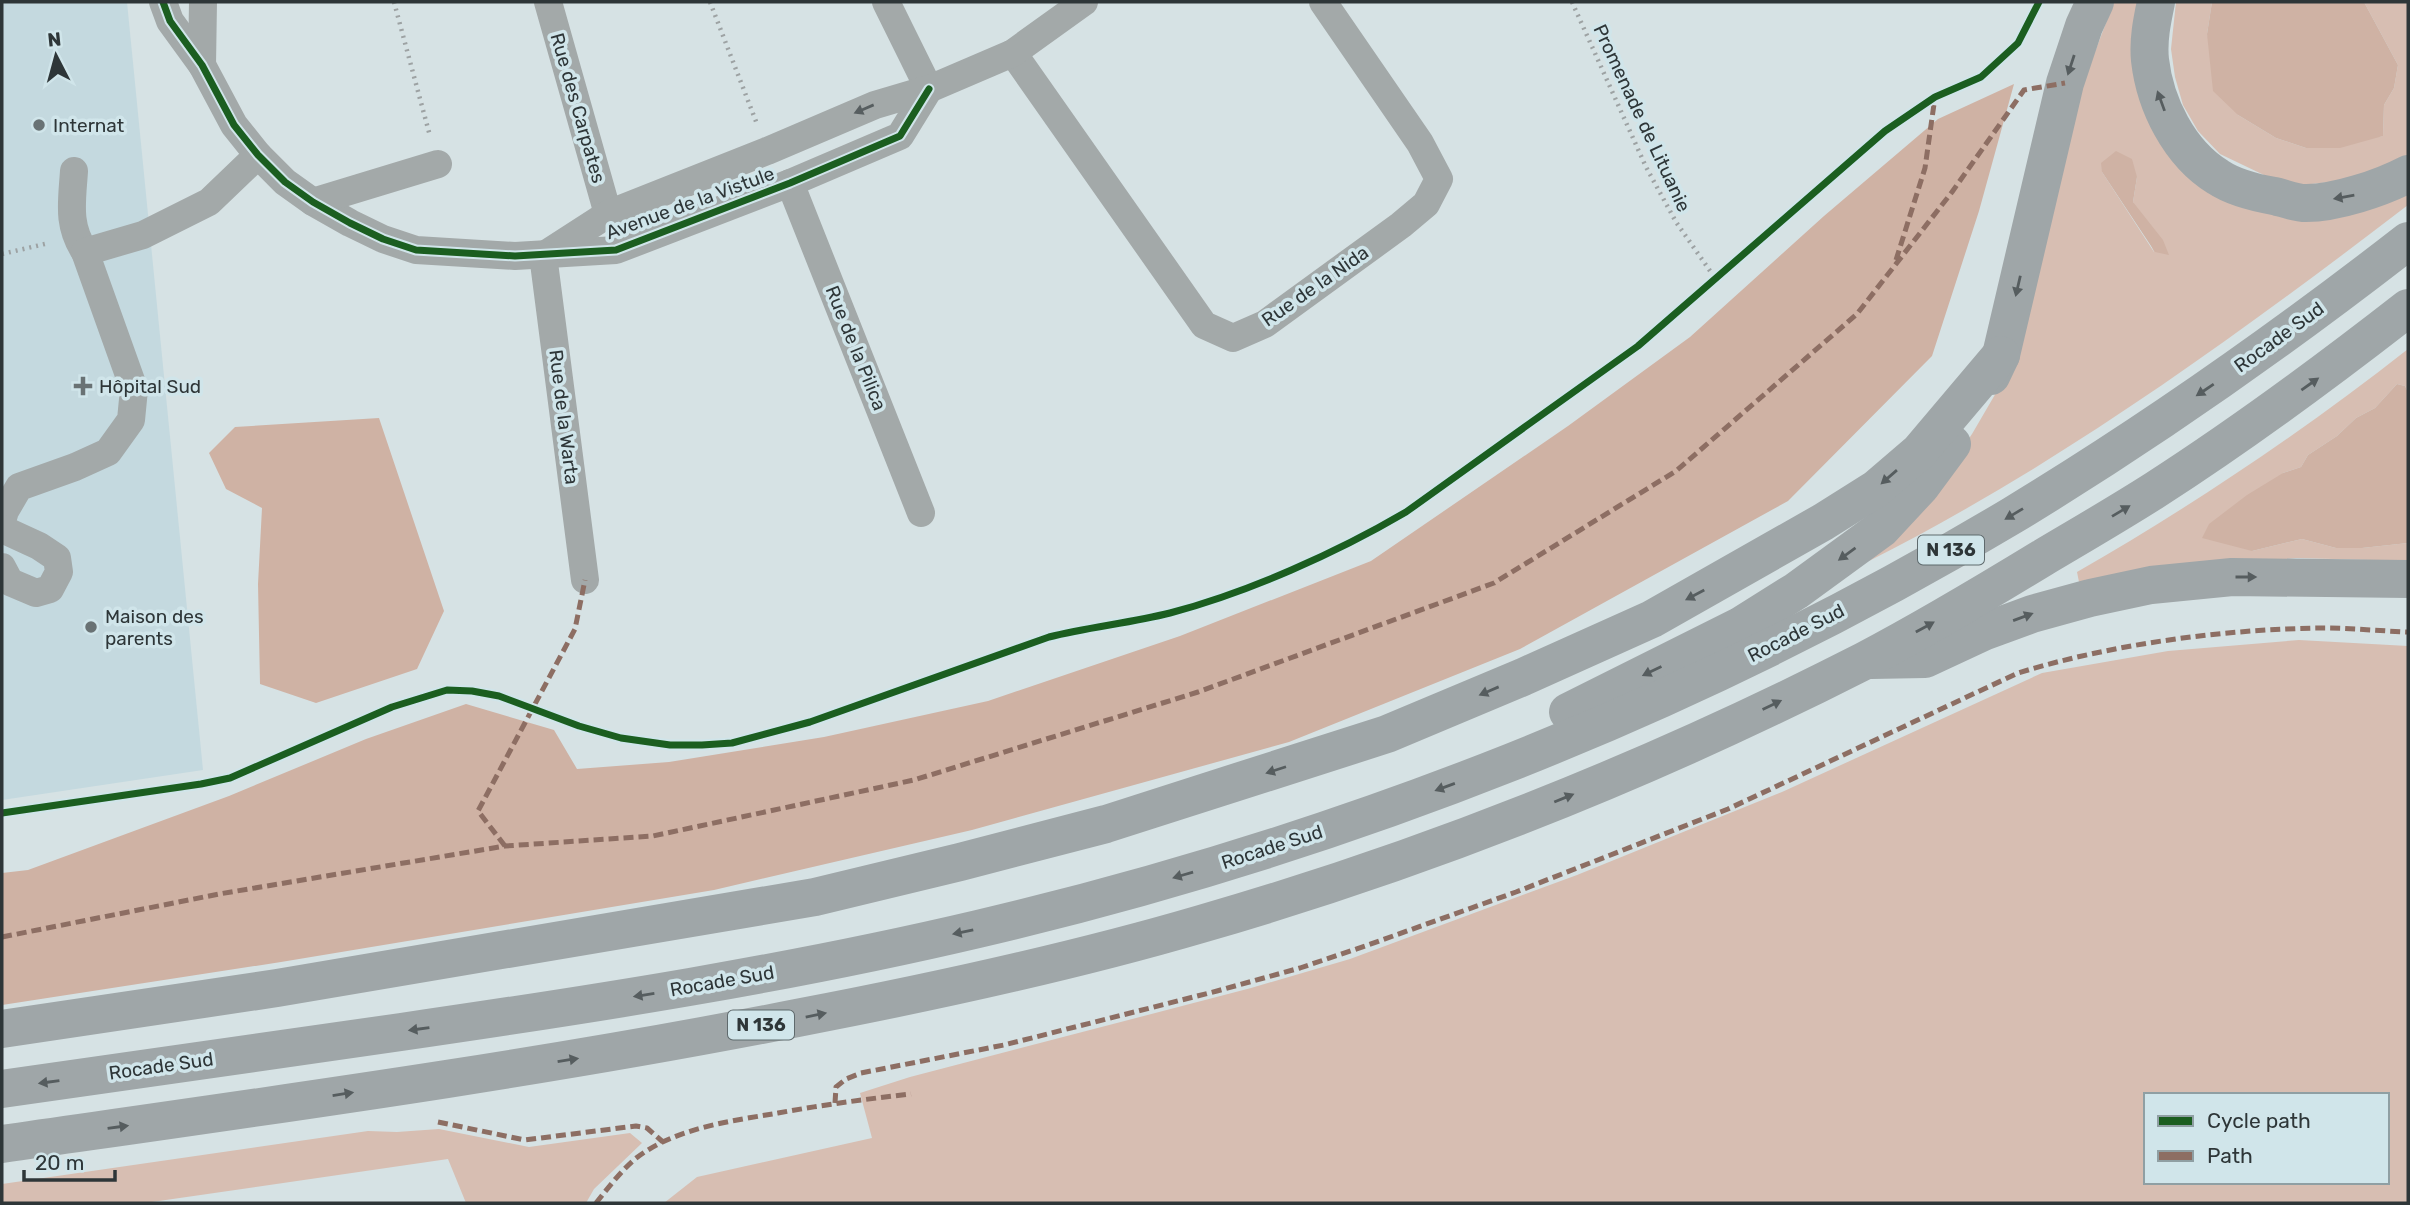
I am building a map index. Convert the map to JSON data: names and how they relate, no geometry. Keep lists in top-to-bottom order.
{
  "streets": {
    "highway": ["Rocade Sud", "N 136"],
    "street": [
      "Rue des Carpates",
      "Avenue de la Vistule",
      "Rue de la Nida",
      "Rue de la Pilica",
      "Rue de la Warta"
    ],
    "path": ["Promenade de Lituanie"]
  },
  "crossings": [
    ["Rue des Carpates", "Avenue de la Vistule"],
    ["Avenue de la Vistule", "Rue de la Nida"],
    ["Avenue de la Vistule", "Rue de la Pilica"],
    ["Avenue de la Vistule", "Rue de la Warta"]
  ],
  "places": {
    "other": ["Internat", "Maison des parents"],
    "health": ["Hôpital Sud"]
  },
  "legend": ["Cycle path", "Path"],
  "scale_bar": "20 m",
  "north": "top"
}
